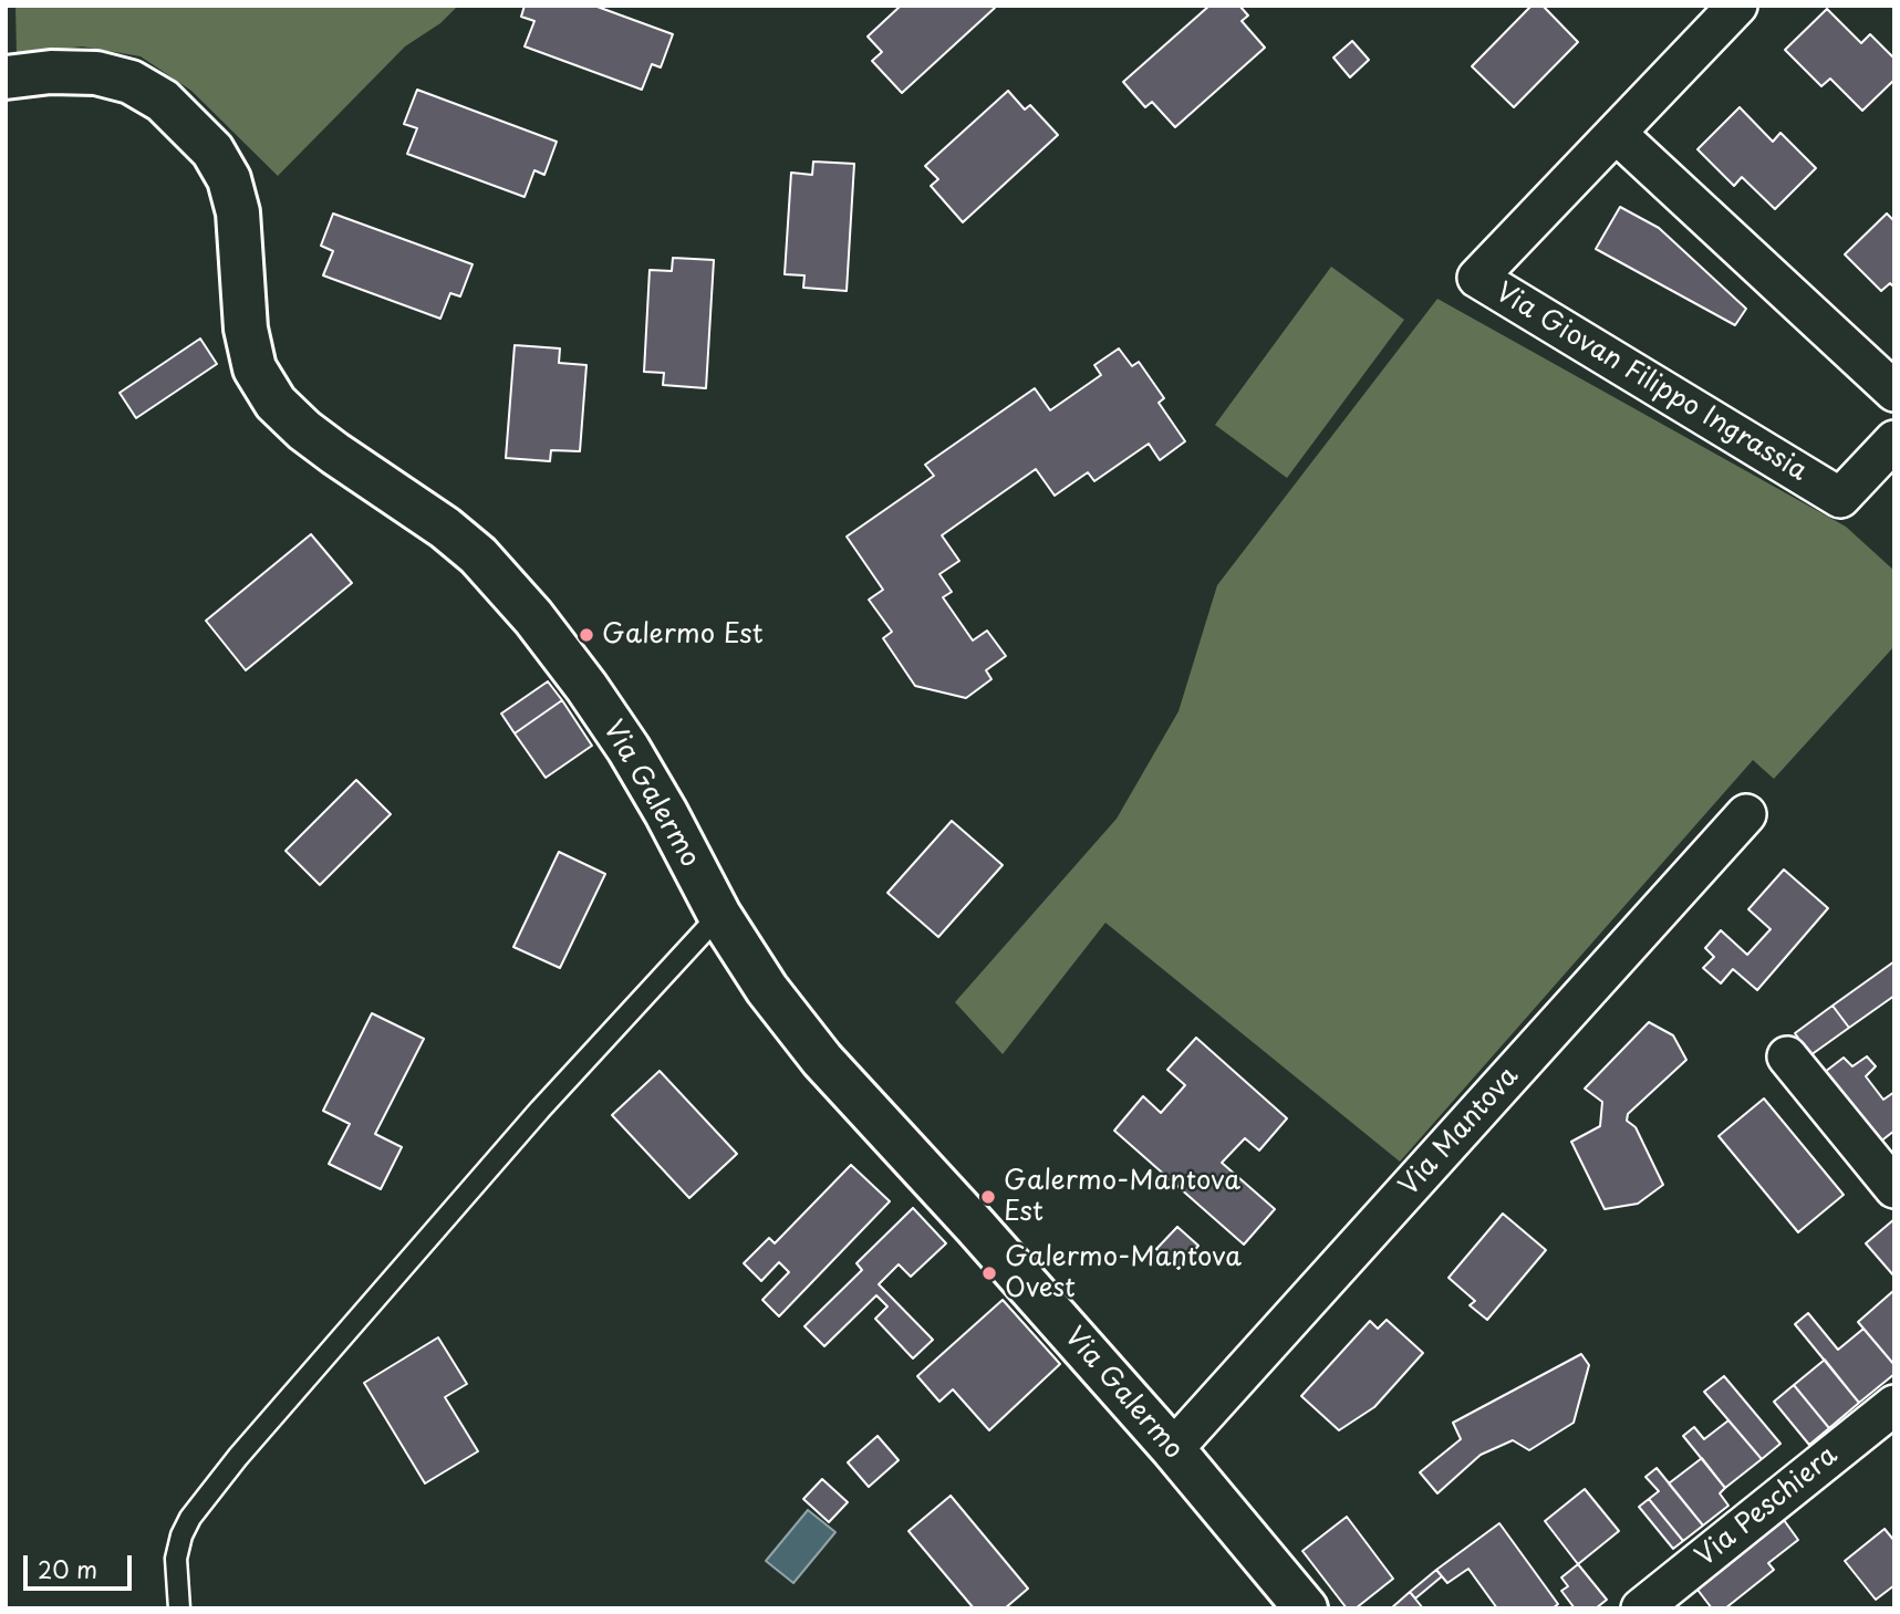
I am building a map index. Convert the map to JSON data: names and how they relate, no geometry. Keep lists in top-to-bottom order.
{
  "streets": {
    "main road": ["Via Galermo"],
    "street": ["Via Giovan Filippo Ingrassia", "Via Mantova", "Via Peschiera"]
  },
  "crossings": [
    ["Via Galermo", "Via Mantova"]
  ],
  "places": ["Galermo Est", "Galermo-Mantova Est", "Galermo-Mantova Ovest"],
  "scale_bar": "20 m"
}
